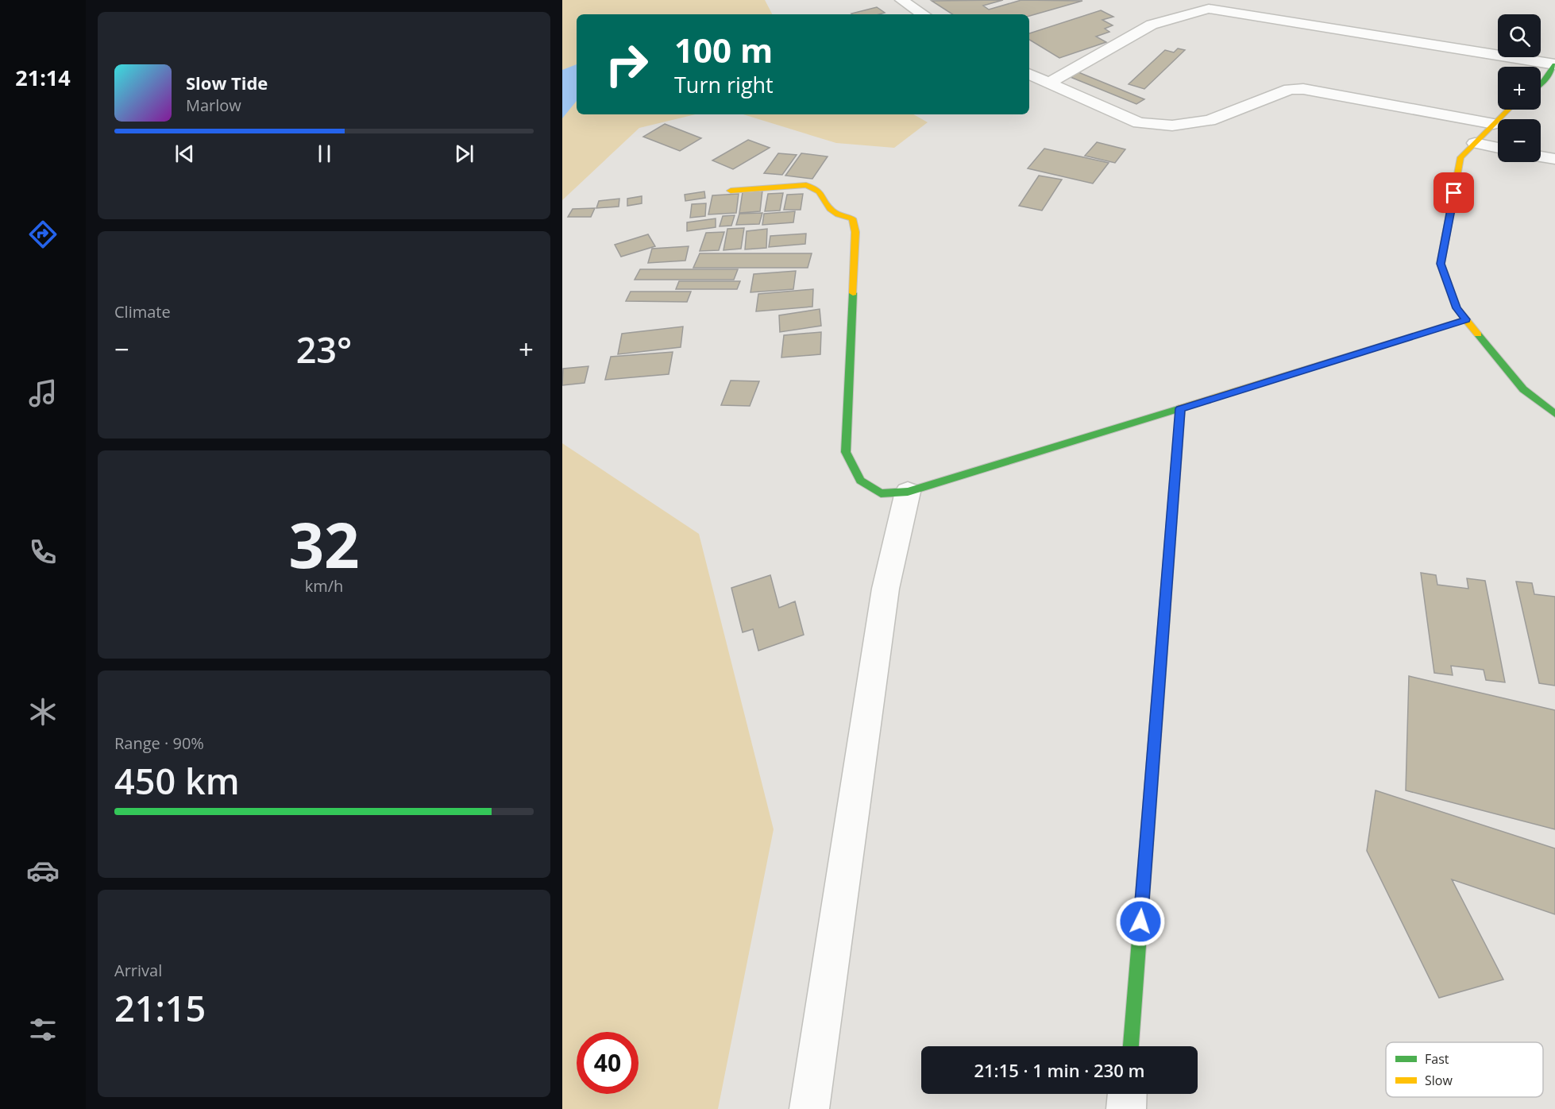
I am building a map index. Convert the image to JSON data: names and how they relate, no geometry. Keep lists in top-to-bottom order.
{
  "legend": ["Fast", "Slow"],
  "page": {
    "tabs": "21:14",
    "map_buttons": ["+", "−"],
    "turn": ["100 m", "Turn right"],
    "song": ["Slow Tide", "Marlow"],
    "tile": [
      "Climate",
      ["32", "km/h"],
      ["Range · 90%", "450 km"],
      ["Arrival", "21:15"]
    ],
    "heat": ["−", "23°", "+"],
    "limit": "40",
    "trip": "21:15 · 1 min · 230 m"
  }
}
